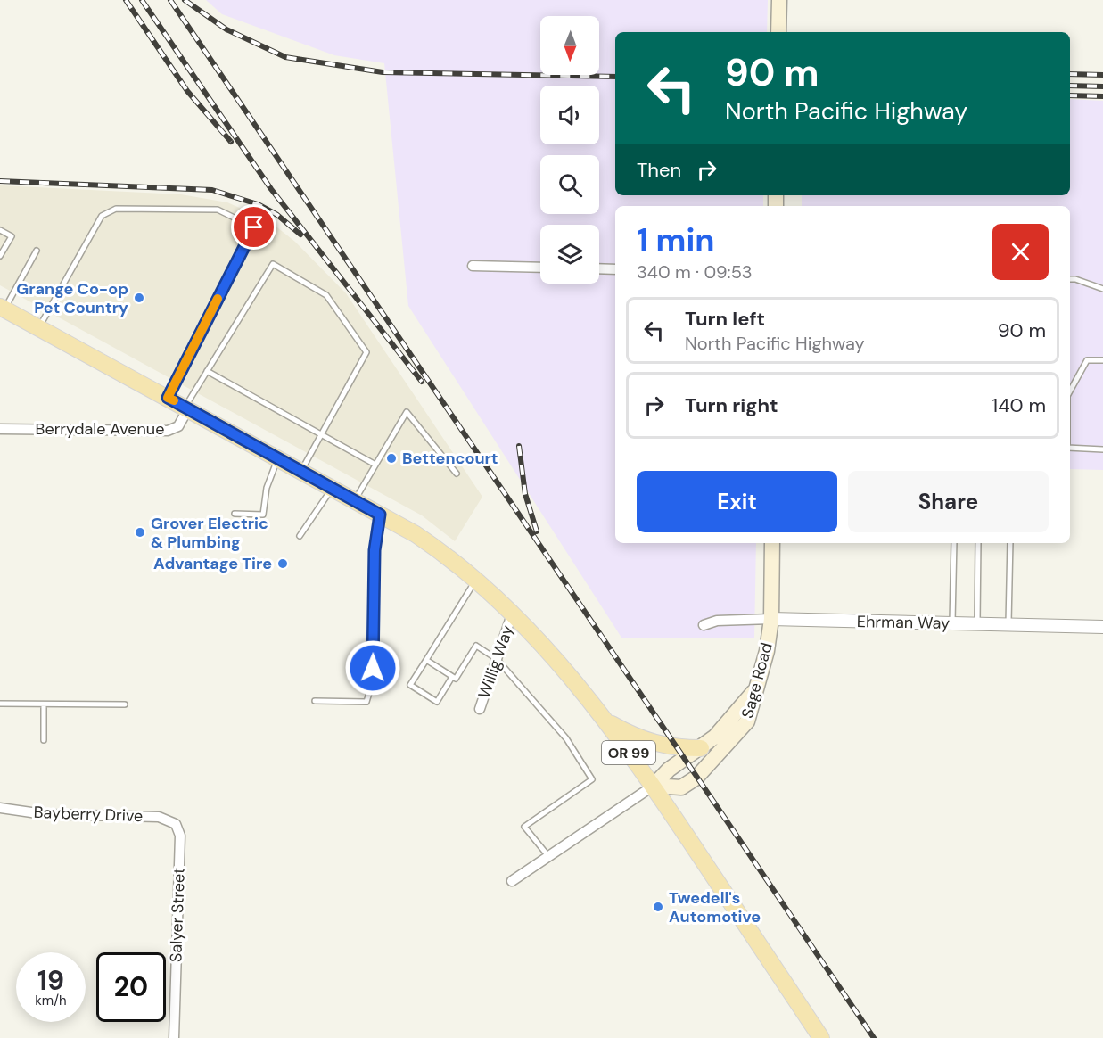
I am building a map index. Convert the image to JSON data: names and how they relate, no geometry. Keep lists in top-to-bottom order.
{
  "streets": {
    "main road": ["Sage Road", "OR 99"],
    "street": [
      "Berrydale Avenue",
      "Ehrman Way",
      "Willig Way",
      "Bayberry Drive",
      "Salyer Street"
    ]
  },
  "crossings": [
    ["Berrydale Avenue", "OR 99"],
    ["Ehrman Way", "Sage Road"],
    ["Willig Way", "OR 99"],
    ["Sage Road", "OR 99"],
    ["Bayberry Drive", "Salyer Street"]
  ],
  "places": [
    "Grange Co-op Pet Country",
    "Bettencourt",
    "Grover Electric & Plumbing",
    "Advantage Tire",
    "Twedell's Automotive"
  ],
  "north": "bottom",
  "page": {
    "turn": ["90 m", "North Pacific Highway"],
    "then": "Then",
    "heading": ["1 min", "340 m · 09:53"],
    "list": [
      {
        "name": "Turn left",
        "note": "North Pacific Highway",
        "value": "90 m"
      },
      {
        "name": "Turn right",
        "value": "140 m"
      }
    ],
    "buttons": ["Exit", "Share"],
    "speed": "19 km/h",
    "limit": "20"
  }
}
